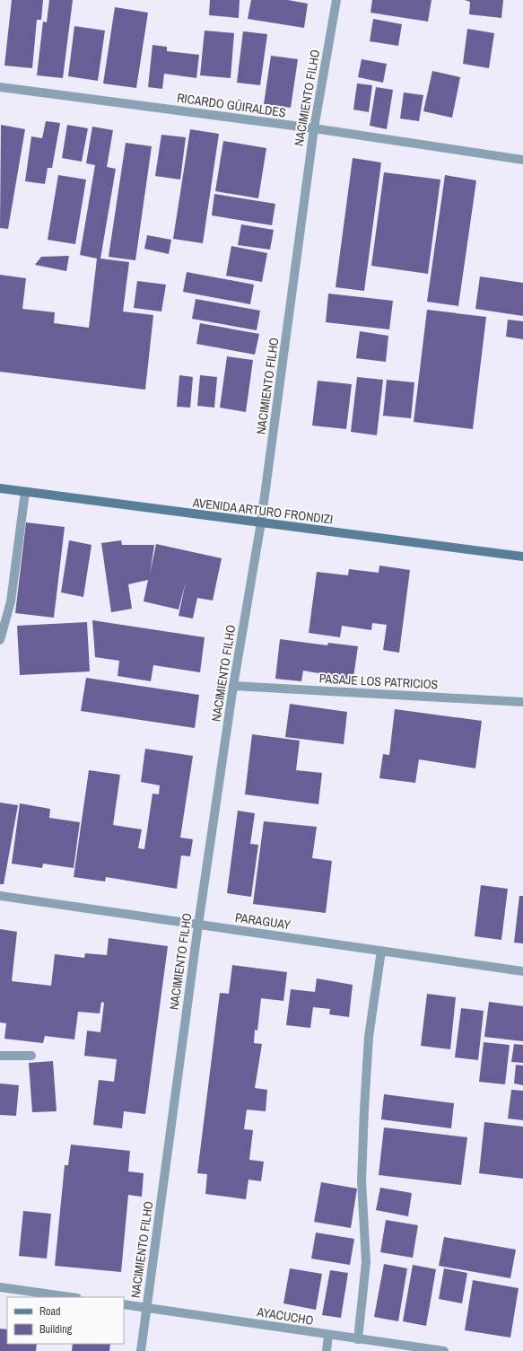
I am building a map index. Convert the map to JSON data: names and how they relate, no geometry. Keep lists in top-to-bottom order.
{
  "streets": {
    "main road": ["AVENIDA ARTURO FRONDIZI"],
    "street": [
      "NACIMIENTO FILHO",
      "RICARDO GÜIRALDES",
      "PASAJE LOS PATRICIOS",
      "PARAGUAY",
      "AYACUCHO"
    ]
  },
  "crossings": [
    ["NACIMIENTO FILHO", "RICARDO GÜIRALDES"],
    ["NACIMIENTO FILHO", "AVENIDA ARTURO FRONDIZI"],
    ["NACIMIENTO FILHO", "PASAJE LOS PATRICIOS"],
    ["NACIMIENTO FILHO", "PARAGUAY"],
    ["NACIMIENTO FILHO", "AYACUCHO"]
  ],
  "legend": ["Road", "Building"]
}
